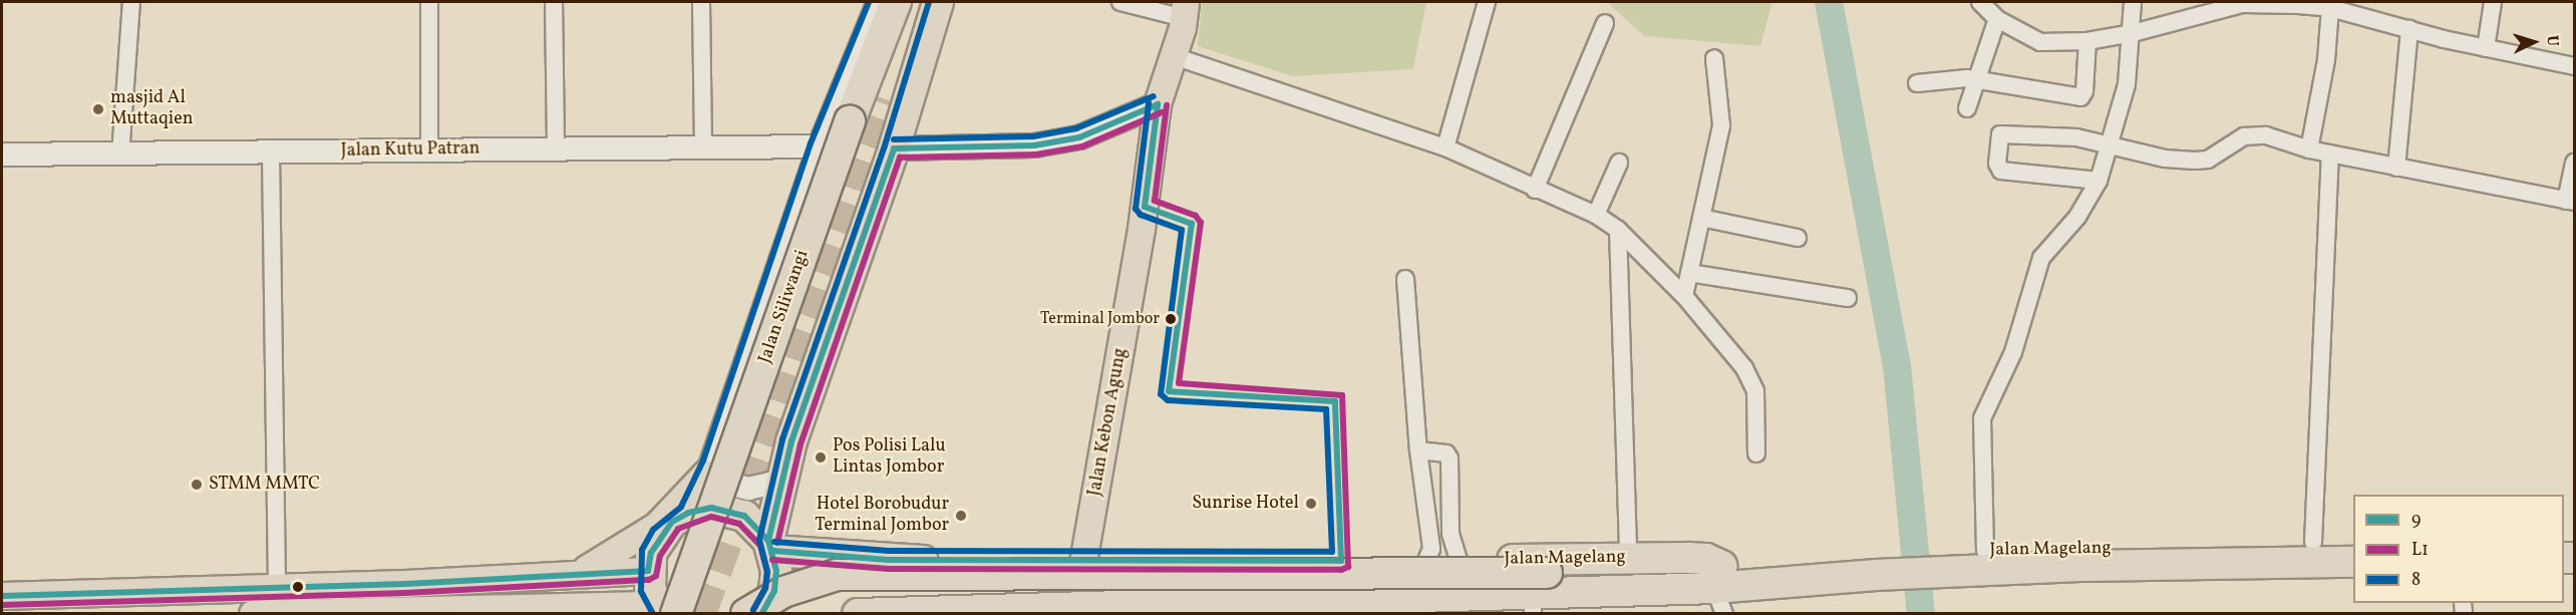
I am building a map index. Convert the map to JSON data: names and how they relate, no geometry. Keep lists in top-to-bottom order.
{
  "streets": {
    "highway": ["Jalan Siliwangi", "Jalan Magelang"],
    "main road": ["Jalan Kebon Agung"],
    "street": ["Jalan Kutu Patran"]
  },
  "crossings": [
    ["Jalan Kebon Agung", "Jalan Magelang"]
  ],
  "places": [
    "masjid Al Muttaqien",
    "Terminal Jombor",
    "Pos Polisi Lalu Lintas Jombor",
    "STMM MMTC",
    "Sunrise Hotel",
    "Hotel Borobudur Terminal Jombor"
  ],
  "lines": ["transit line 8", "transit line 9", "transit line L1"],
  "legend": ["9", "L1", "8"],
  "north": "right"
}
